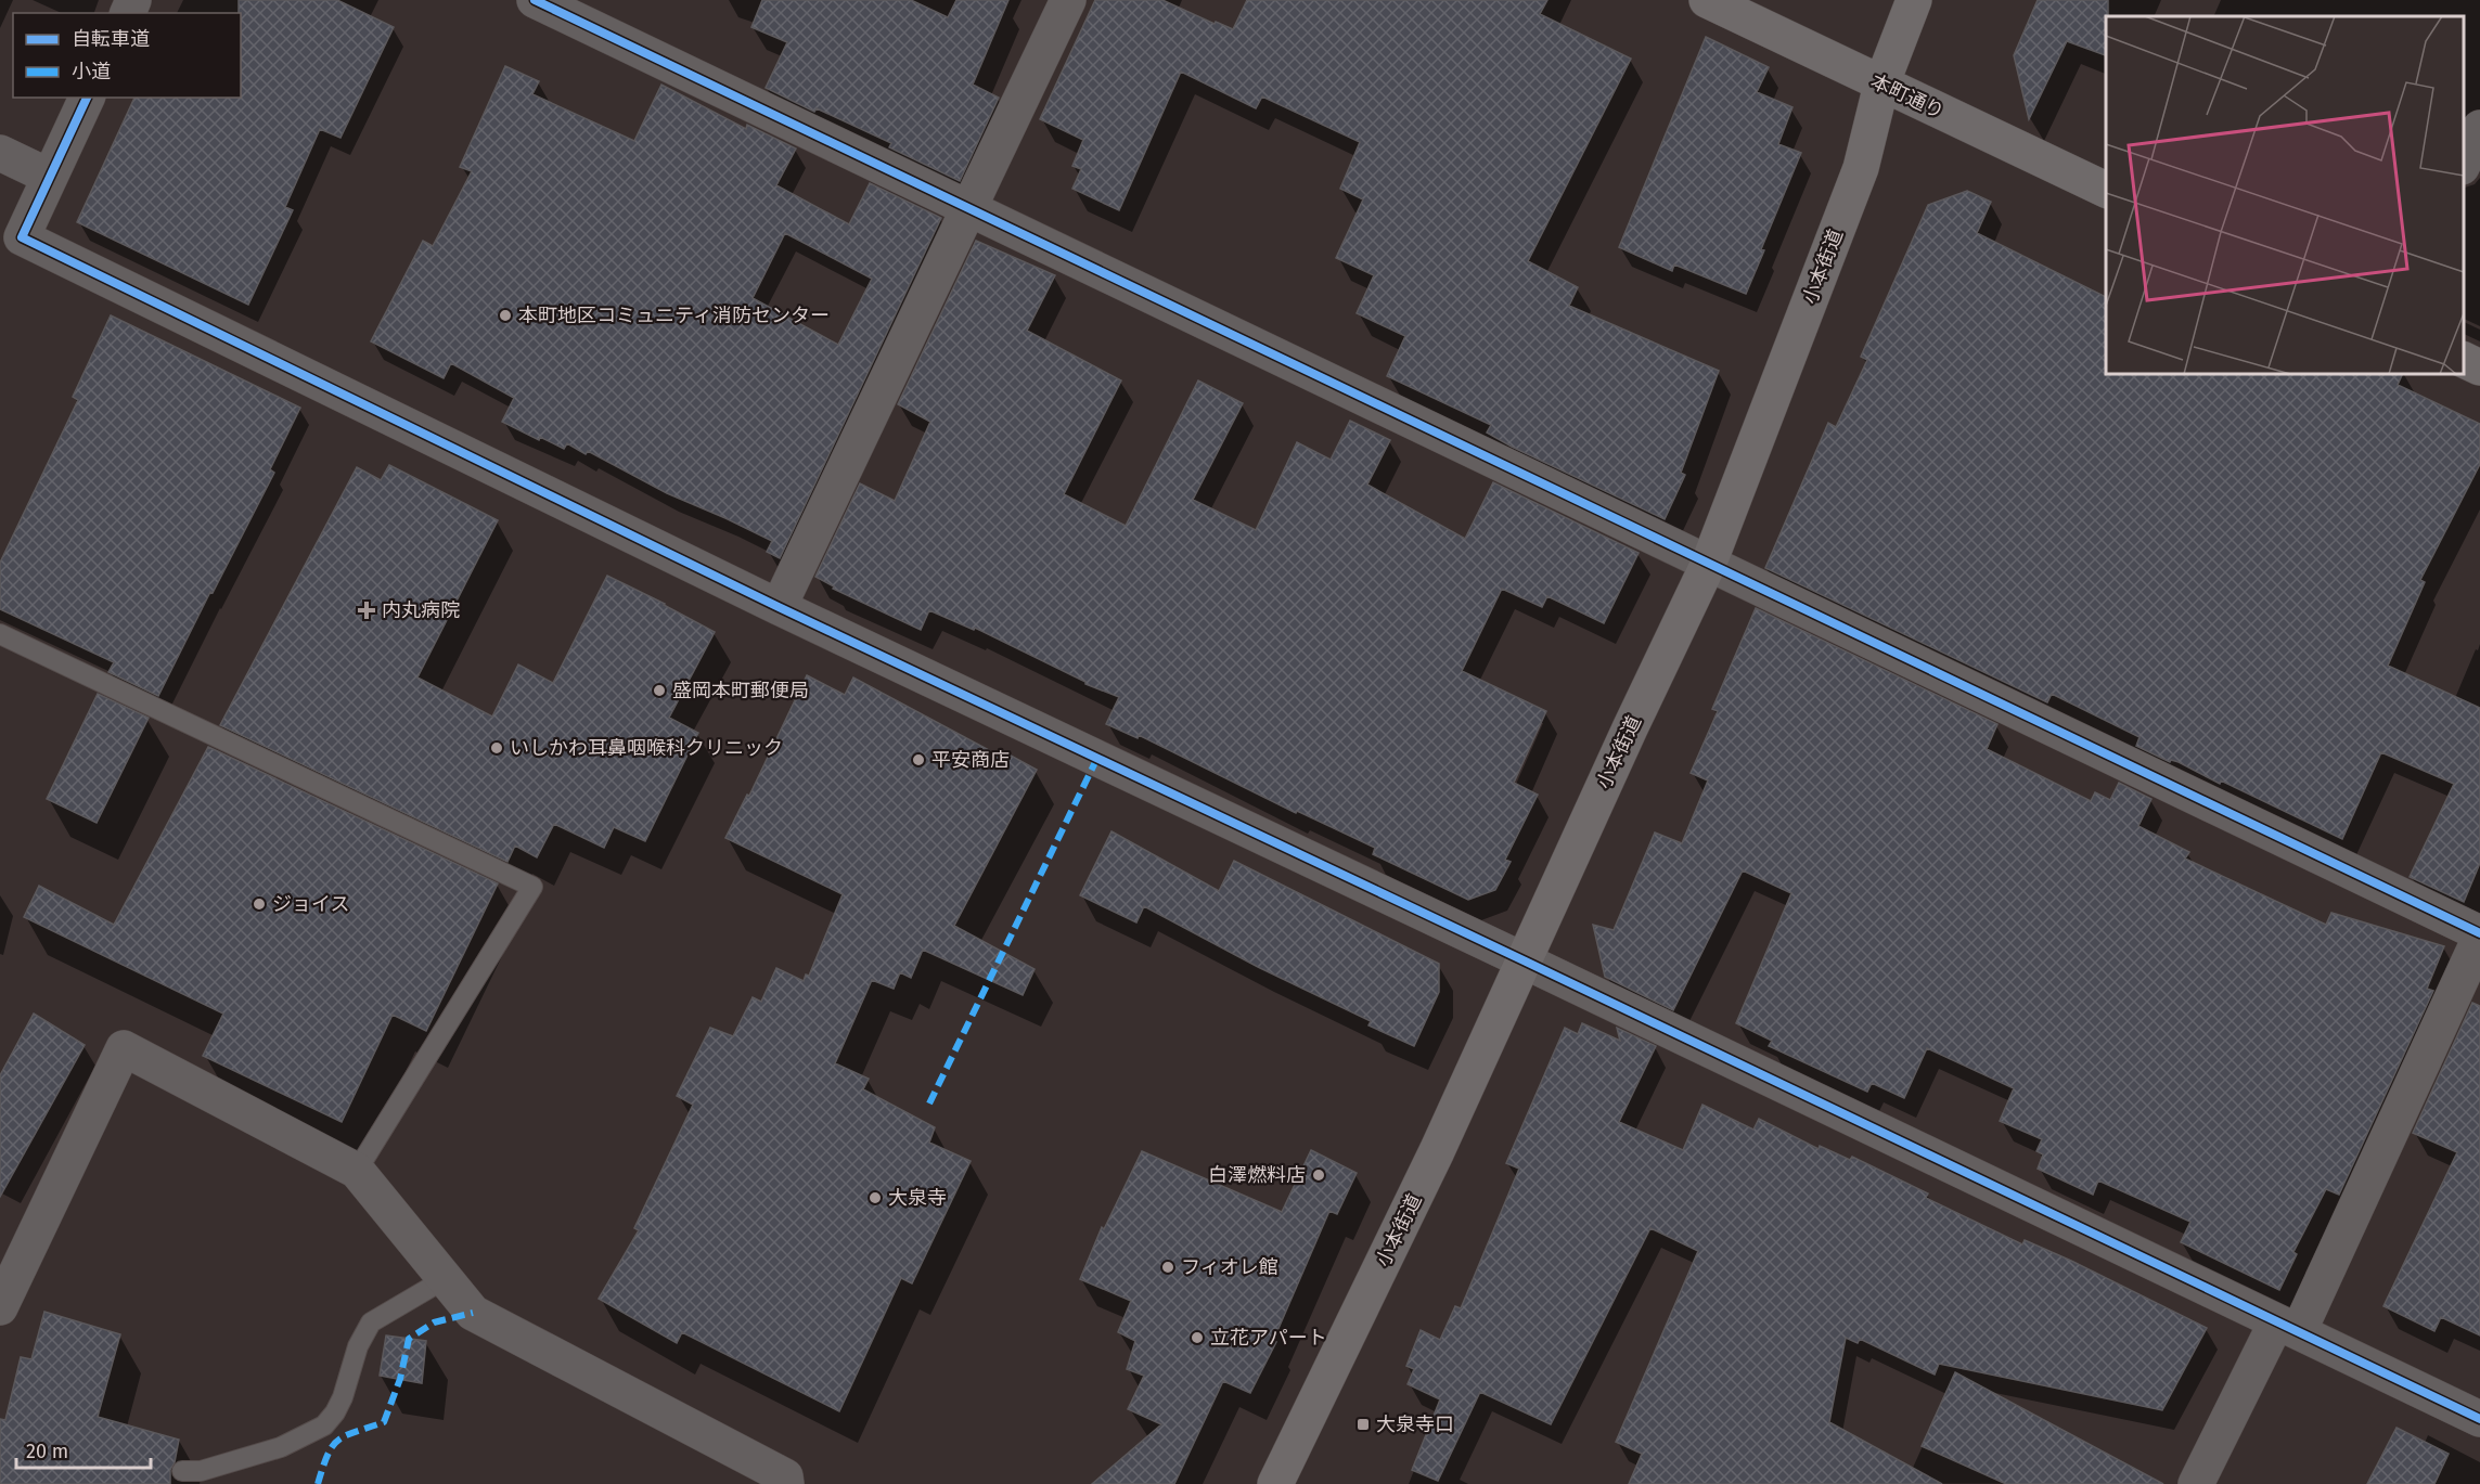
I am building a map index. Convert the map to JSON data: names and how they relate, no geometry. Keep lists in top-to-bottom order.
{
  "streets": {
    "street": ["本町通り", "小本街道"]
  },
  "crossings": [
    ["本町通り", "小本街道"]
  ],
  "places": {
    "other": [
      "本町地区コミュニティ消防センター",
      "盛岡本町郵便局",
      "いしかわ耳鼻咽喉科クリニック",
      "平安商店",
      "ジョイス",
      "白澤燃料店",
      "大泉寺",
      "フィオレ館",
      "立花アパート"
    ],
    "health": ["内丸病院"],
    "transit": ["大泉寺口"]
  },
  "legend": ["自転車道", "小道"],
  "scale_bar": "20 m"
}
